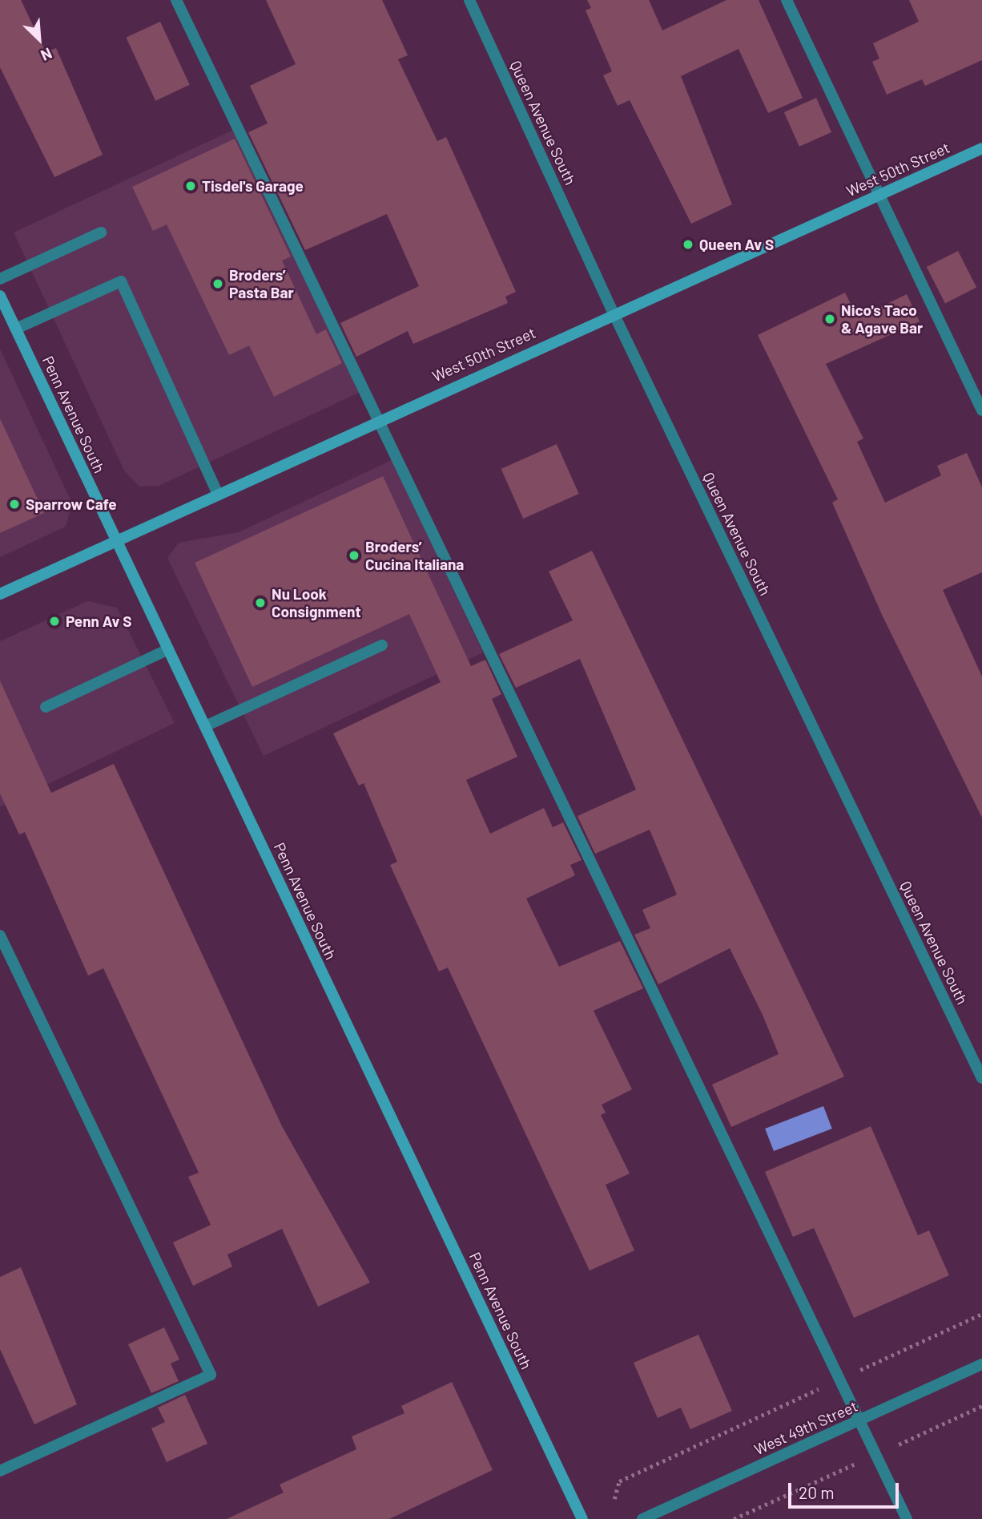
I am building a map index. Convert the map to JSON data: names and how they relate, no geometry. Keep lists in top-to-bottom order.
{
  "streets": {
    "main road": ["West 50th Street", "Penn Avenue South"],
    "street": ["Queen Avenue South", "West 49th Street"]
  },
  "crossings": [
    ["Queen Avenue South", "West 50th Street"],
    ["West 50th Street", "Penn Avenue South"]
  ],
  "places": [
    "Tisdel's Garage",
    "Queen Av S",
    "Broders’ Pasta Bar",
    "Nico's Taco & Agave Bar",
    "Sparrow Cafe",
    "Broders’ Cucina Italiana",
    "Nu Look Consignment",
    "Penn Av S"
  ],
  "scale_bar": "20 m",
  "north": "bottom right"
}
